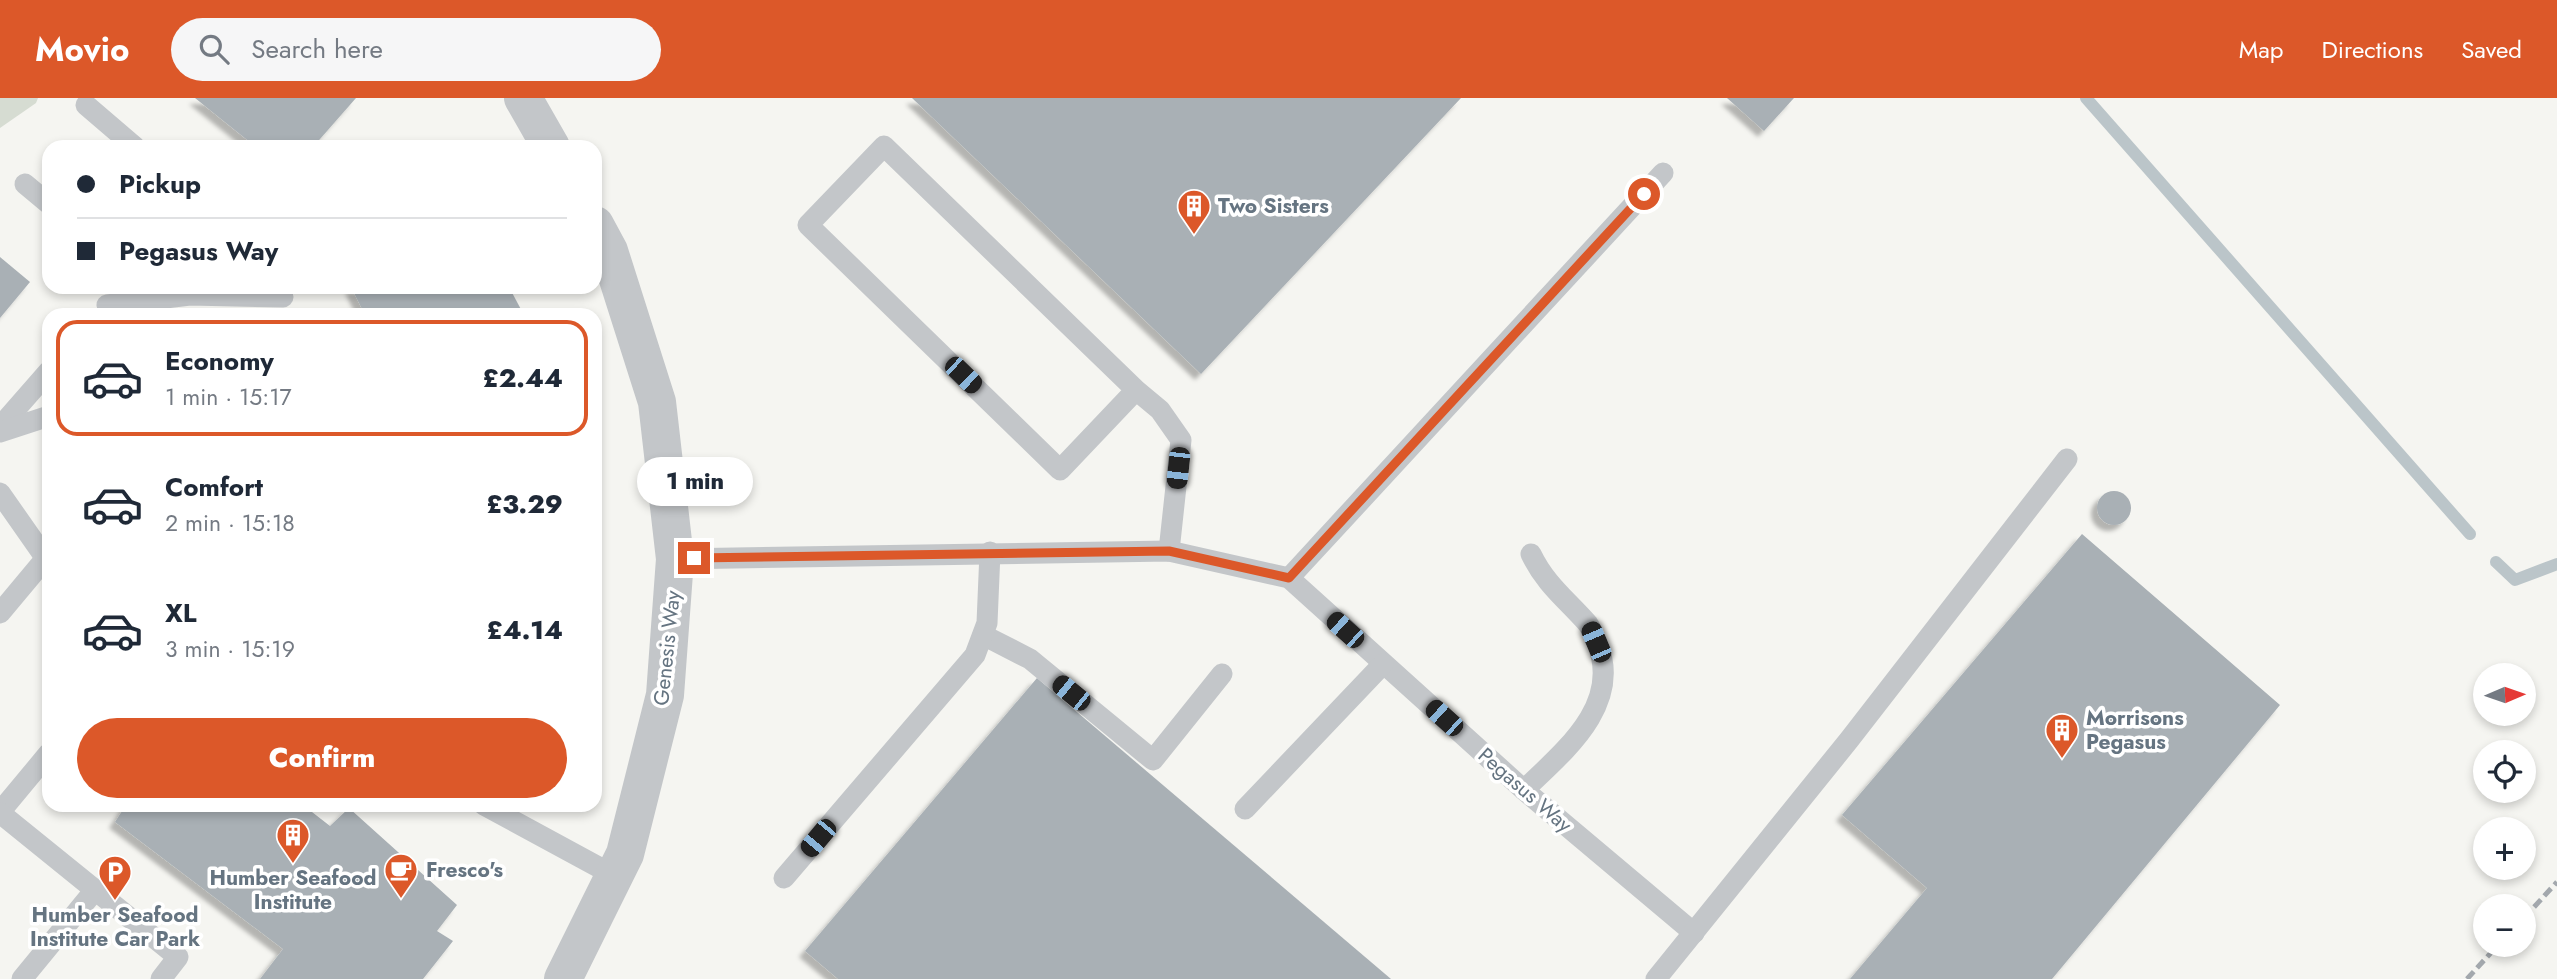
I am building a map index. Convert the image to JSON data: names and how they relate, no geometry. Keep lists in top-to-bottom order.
{
  "streets": {
    "street": ["Genesis Way"],
    "lane": ["Pegasus Way"]
  },
  "crossings": [
    ["Genesis Way", "Pegasus Way"]
  ],
  "places": {
    "building": ["Two Sisters", "Morrisons Pegasus", "Humber Seafood Institute"],
    "cafe": ["Fresco's"],
    "parking": ["Humber Seafood Institute Car Park"]
  },
  "north": "right",
  "page": {
    "header": "Movio",
    "search": "Search here",
    "nav": ["Map", "Directions", "Saved"],
    "banner": ["Pickup", "Pegasus Way"],
    "list": [
      {
        "name": "Economy",
        "note": "1 min · 15:17",
        "value": "£2.44"
      },
      {
        "name": "Comfort",
        "note": "2 min · 15:18",
        "value": "£3.29"
      },
      {
        "name": "XL",
        "note": "3 min · 15:19",
        "value": "£4.14"
      }
    ],
    "bubble": "1 min",
    "map_buttons": ["+", "−"],
    "buttons": "Confirm"
  }
}
